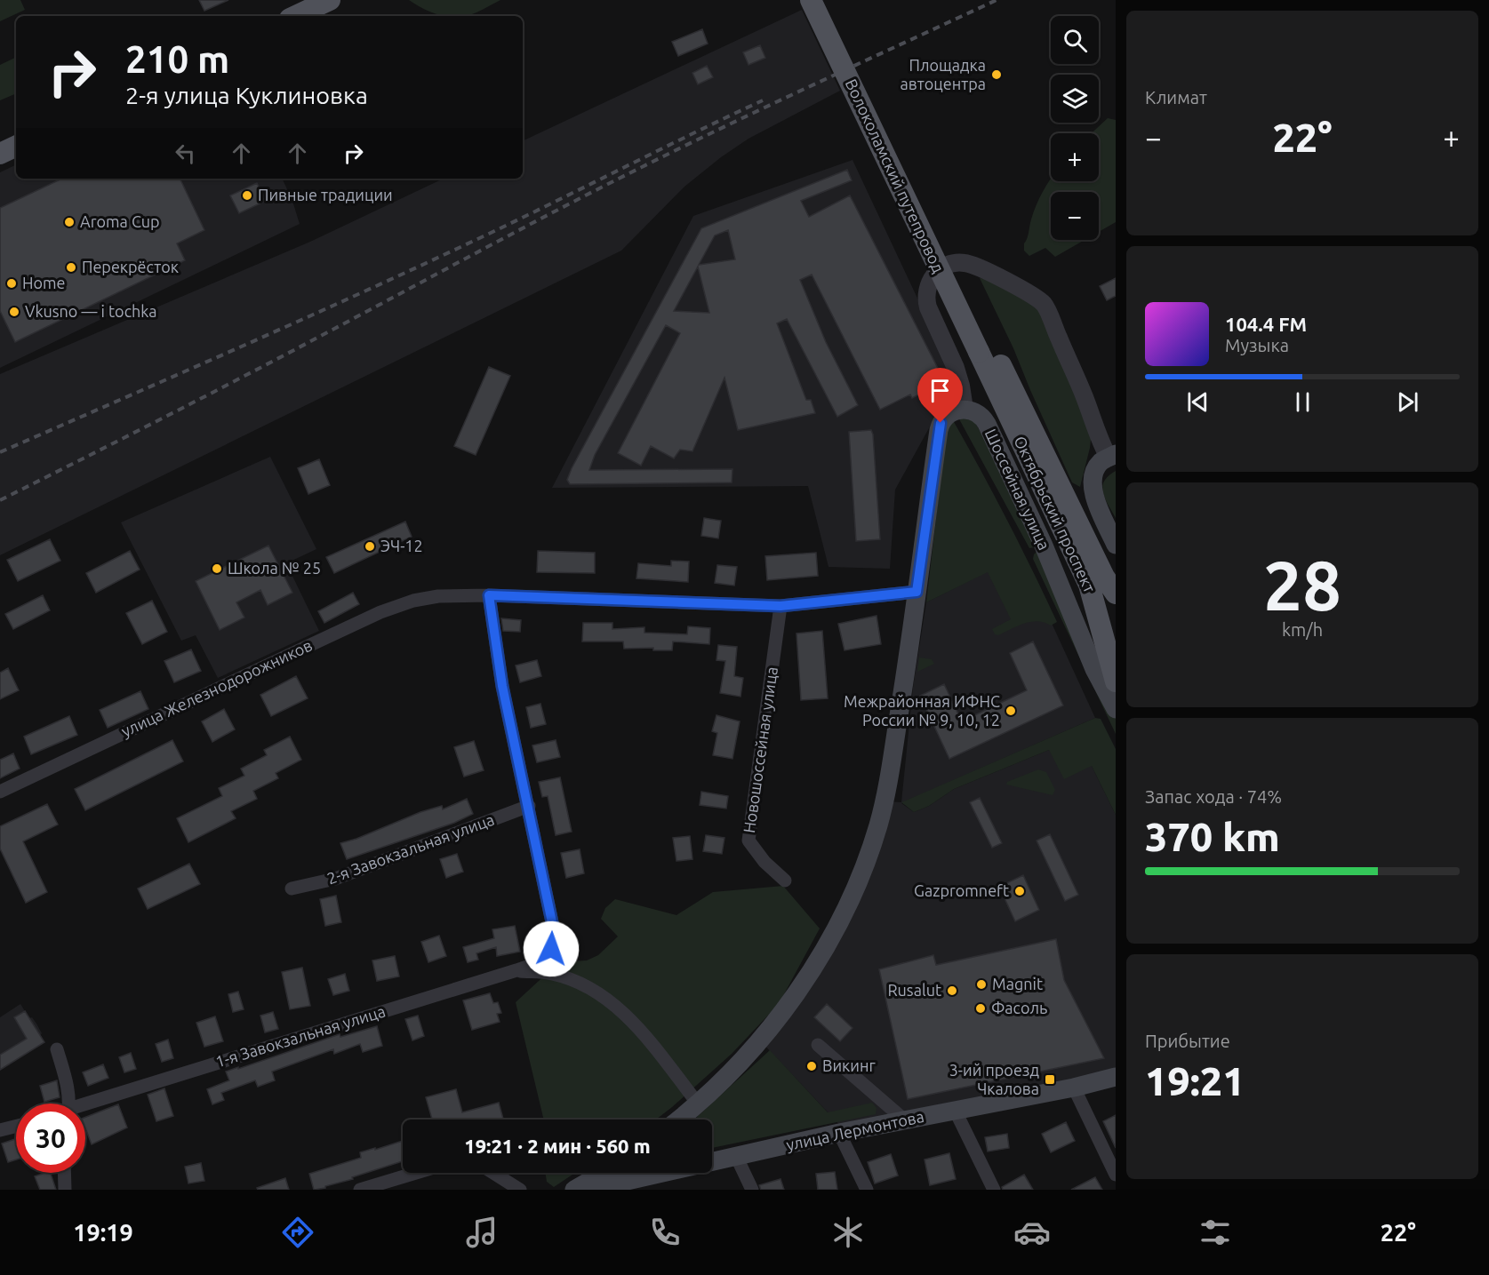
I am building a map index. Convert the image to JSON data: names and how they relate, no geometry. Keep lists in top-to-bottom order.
{
  "streets": {
    "main road": [
      "Волоколамский путепровод",
      "Шоссейная улица",
      "Октябрьский проспект",
      "улица Лермонтова"
    ],
    "street": [
      "улица Железнодорожников",
      "Новошоссейная улица",
      "2-я Завокзальная улица",
      "1-я Завокзальная улица"
    ]
  },
  "crossings": [
    ["Волоколамский путепровод", "Октябрьский проспект"],
    ["улица Железнодорожников", "Новошоссейная улица"],
    ["2-я Завокзальная улица", "1-я Завокзальная улица"]
  ],
  "places": {
    "other": [
      "Площадка автоцентра",
      "Пивные традиции",
      "Aroma Cup",
      "Перекрёсток",
      "Home",
      "Vkusno — i tochka",
      "ЭЧ-12",
      "Школа № 25",
      "Межрайонная ИФНС России № 9, 10, 12",
      "Gazpromneft",
      "Magnit",
      "Rusalut",
      "Фасоль",
      "Викинг"
    ],
    "transit": ["3-ий проезд Чкалова"]
  },
  "page": {
    "tile": [
      "Климат",
      ["28", "km/h"],
      ["Запас хода · 74%", "370 km"],
      ["Прибытие", "19:21"]
    ],
    "map_buttons": ["+", "−"],
    "turn": ["210 m", "2-я улица Куклиновка"],
    "heat": ["−", "22°", "+"],
    "song": ["104.4 FM", "Музыка"],
    "limit": "30",
    "trip": "19:21 · 2 мин · 560 m",
    "tabs": ["19:19", "22°"]
  }
}
